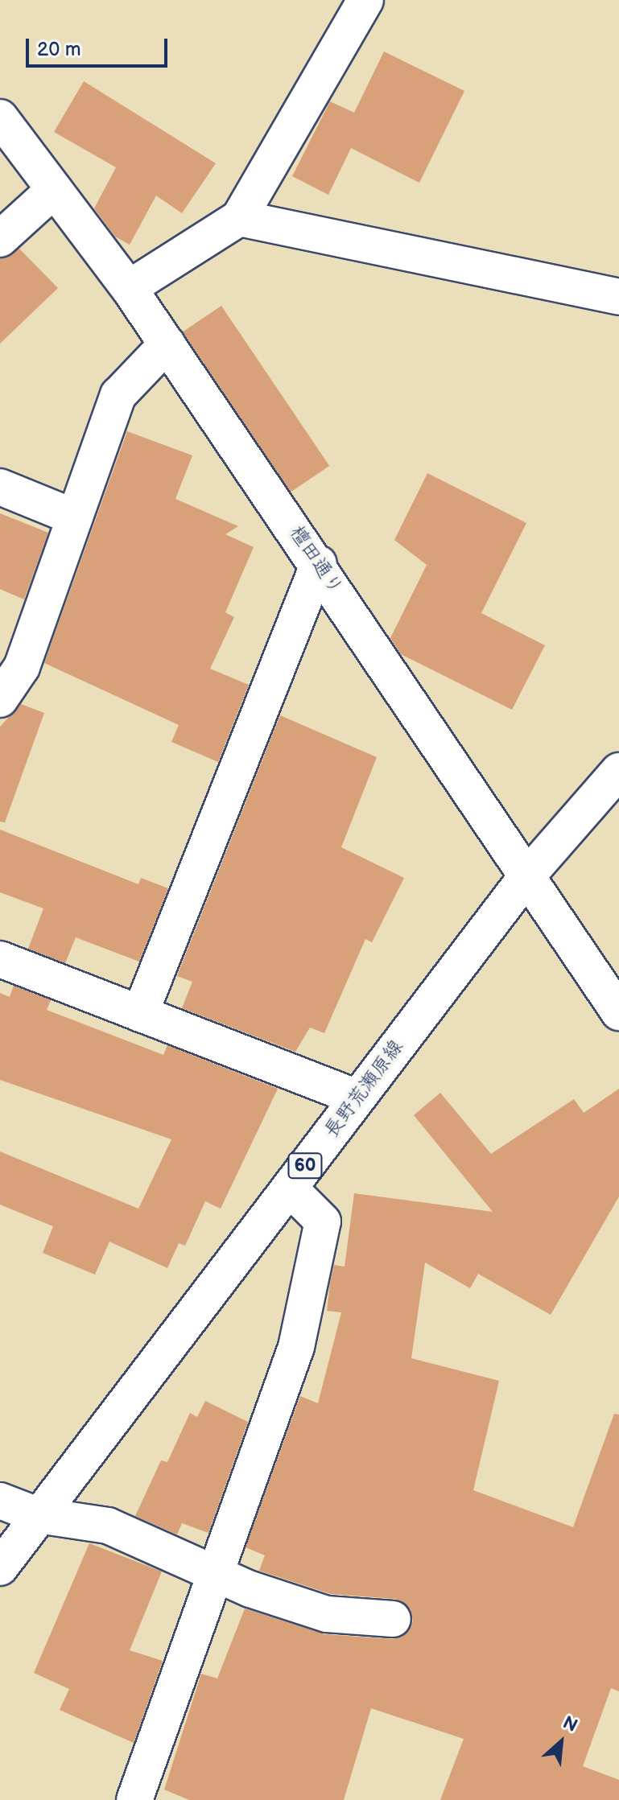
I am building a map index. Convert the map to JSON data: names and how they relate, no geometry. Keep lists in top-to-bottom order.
{
  "streets": {
    "street": ["檀田通り", "長野荒瀬原線", "60"]
  },
  "crossings": [
    ["檀田通り", "長野荒瀬原線"]
  ],
  "scale_bar": "20 m",
  "north": "top right"
}
